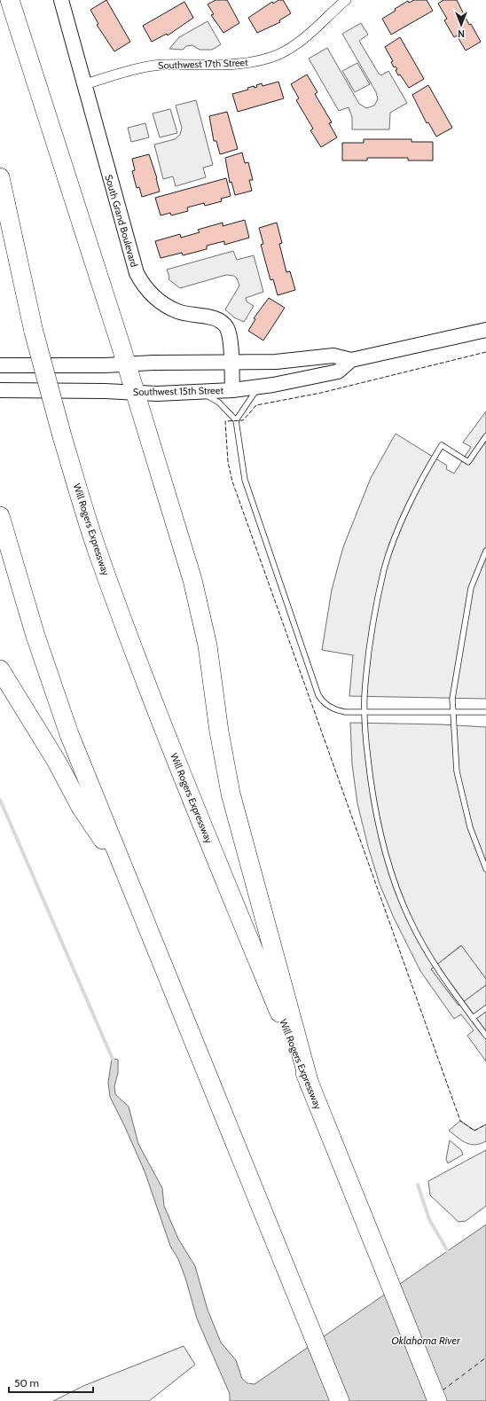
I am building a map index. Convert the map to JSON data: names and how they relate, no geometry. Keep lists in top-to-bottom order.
{
  "streets": {
    "highway": ["Will Rogers Expressway"],
    "main road": ["South Grand Boulevard", "Southwest 15th Street"],
    "street": ["Southwest 17th Street"]
  },
  "crossings": [
    ["Southwest 17th Street", "South Grand Boulevard"],
    ["South Grand Boulevard", "Southwest 15th Street"]
  ],
  "water": ["Oklahoma River"],
  "scale_bar": "50 m",
  "north": "bottom"
}
